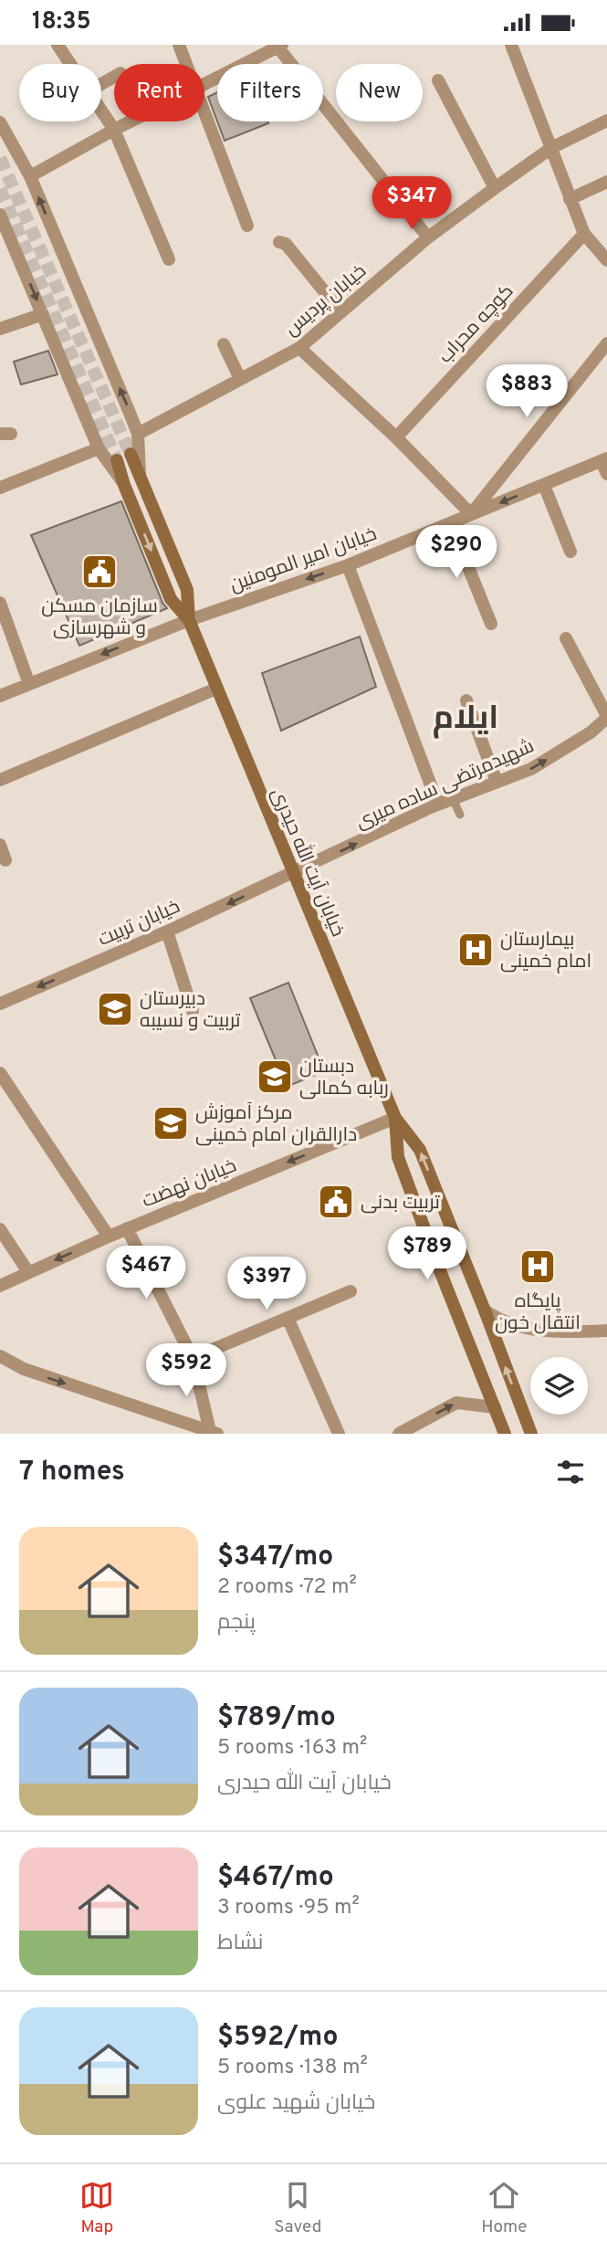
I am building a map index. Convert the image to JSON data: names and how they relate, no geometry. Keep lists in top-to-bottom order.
{
  "streets": {
    "main road": ["خیابان آیت الله حیدری"],
    "street": [
      "خیابان پردیس",
      "کوچه محراب",
      "خیابان امیر المومنین",
      "شهیدمرتضی ساده میری",
      "خیابان تربیت",
      "خیابان نهضت"
    ]
  },
  "crossings": [
    ["خیابان امیر المومنین", "خیابان آیت الله حیدری"],
    ["شهیدمرتضی ساده میری", "خیابان آیت الله حیدری"],
    ["شهیدمرتضی ساده میری", "خیابان تربیت"],
    ["خیابان آیت الله حیدری", "خیابان تربیت"],
    ["خیابان آیت الله حیدری", "خیابان نهضت"]
  ],
  "one_way": ["شهیدمرتضی ساده میری", "خیابان تربیت", "خیابان نهضت"],
  "districts": ["ایلام"],
  "places": {
    "public building": ["سازمان مسکن و شهرسازی", "تربیت بدنی"],
    "hospital": ["بیمارستان امام خمینی", "پایگاه انتقال خون"],
    "school or university": ["دبیرستان تربیت و نسیبه", "دبستان ربابه کمالی", "مرکز آموزش دارالقران امام خمینی"]
  },
  "page": {
    "status": "18:35",
    "chip": [
      "Buy",
      "Rent",
      "Filters",
      "New"
    ],
    "price": [
      "$347",
      "$883",
      "$290",
      "$789",
      "$467",
      "$397",
      "$592"
    ],
    "heading": "7 homes",
    "list": [
      {
        "name": "$347/mo",
        "note": "2 rooms · 72 m² · پنجم"
      },
      {
        "name": "$789/mo",
        "note": "5 rooms · 163 m² · خیابان آیت الله حیدری"
      },
      {
        "name": "$467/mo",
        "note": "3 rooms · 95 m² · نشاط"
      },
      {
        "name": "$592/mo",
        "note": "5 rooms · 138 m² · خیابان شهید علوی"
      }
    ],
    "tabs": ["Map", "Saved", "Home"]
  }
}
